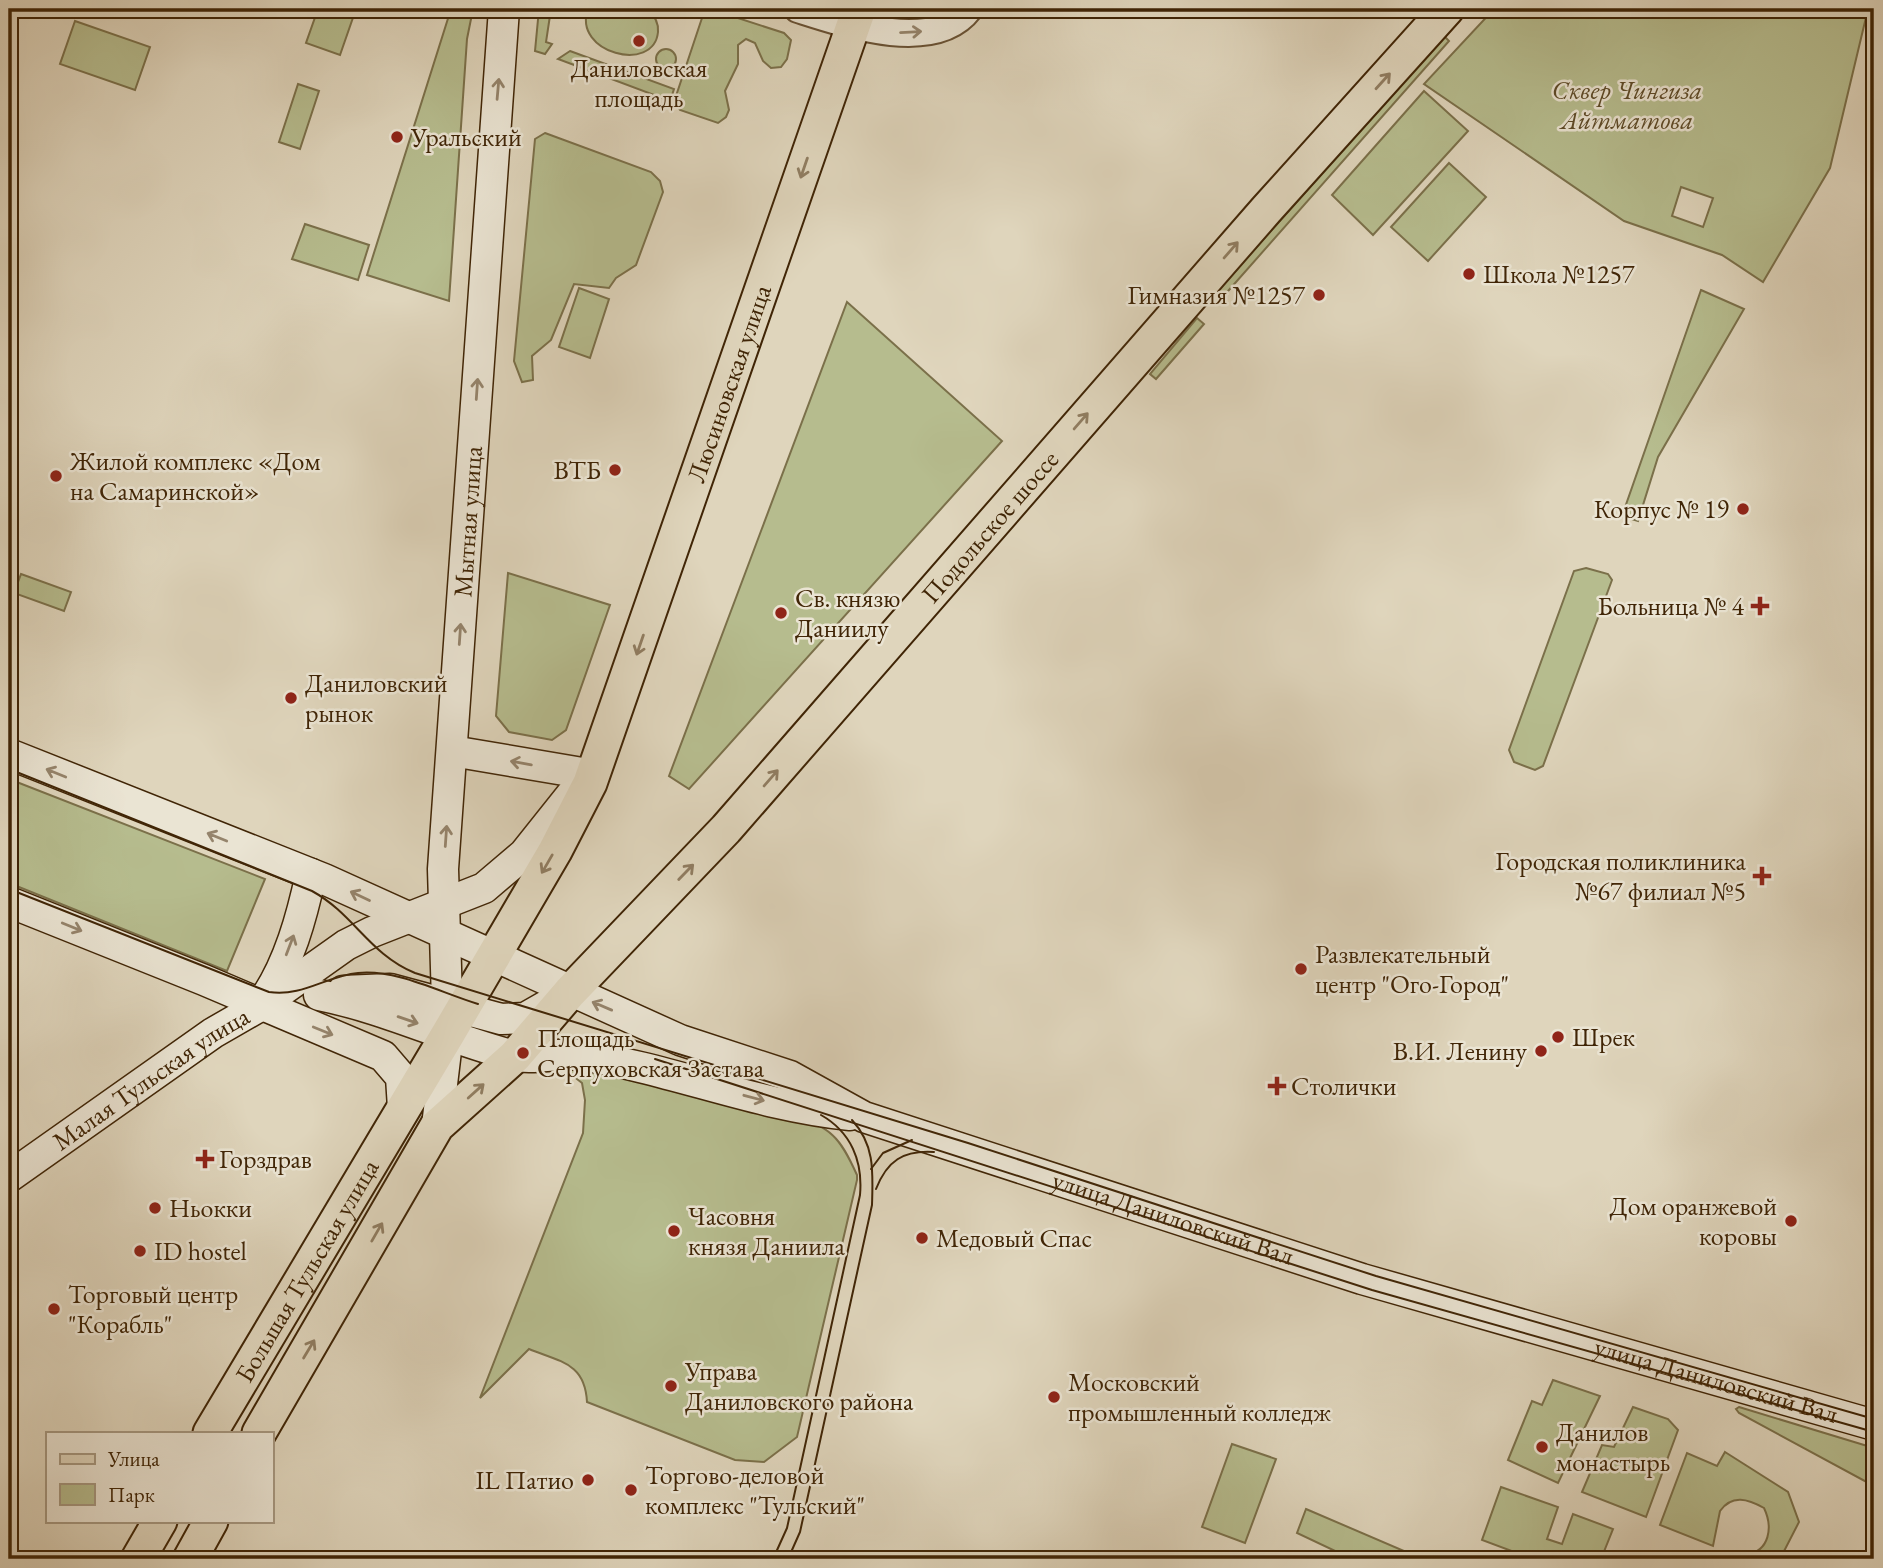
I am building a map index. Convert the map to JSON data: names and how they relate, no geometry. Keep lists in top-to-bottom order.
{
  "streets": {
    "main road": [
      "Люсиновская улица",
      "Мытная улица",
      "Подольское шоссе",
      "Малая Тульская улица",
      "улица Даниловский Вал",
      "Большая Тульская улица"
    ]
  },
  "crossings": [
    ["Подольское шоссе", "улица Даниловский Вал"],
    ["Подольское шоссе", "Большая Тульская улица"]
  ],
  "one_way": ["Люсиновская улица", "Мытная улица"],
  "parks": ["Сквер Чингиза Айтматова"],
  "places": {
    "other": [
      "Даниловская площадь",
      "Уральский",
      "Школа №1257",
      "Гимназия №1257",
      "ВТБ",
      "Жилой комплекс «Дом на Самаринской»",
      "Корпус № 19",
      "Св. князю Даниилу",
      "Даниловский рынок",
      "Развлекательный центр \"Ого-Город\"",
      "Шрек",
      "В.И. Ленину",
      "Площадь Серпуховская Застава",
      "Ньокки",
      "Дом оранжевой коровы",
      "Часовня князя Даниила",
      "Медовый Спас",
      "ID hostel",
      "Торговый центр \"Корабль\"",
      "Управа Даниловского района",
      "Московский промышленный колледж",
      "Данилов монастырь",
      "IL Патио",
      "Торгово-деловой комплекс \"Тульский\""
    ],
    "health": [
      "Больница № 4",
      "Городская поликлиника №67 филиал №5",
      "Столички",
      "Горздрав"
    ]
  },
  "legend": ["Улица", "Парк"]
}
